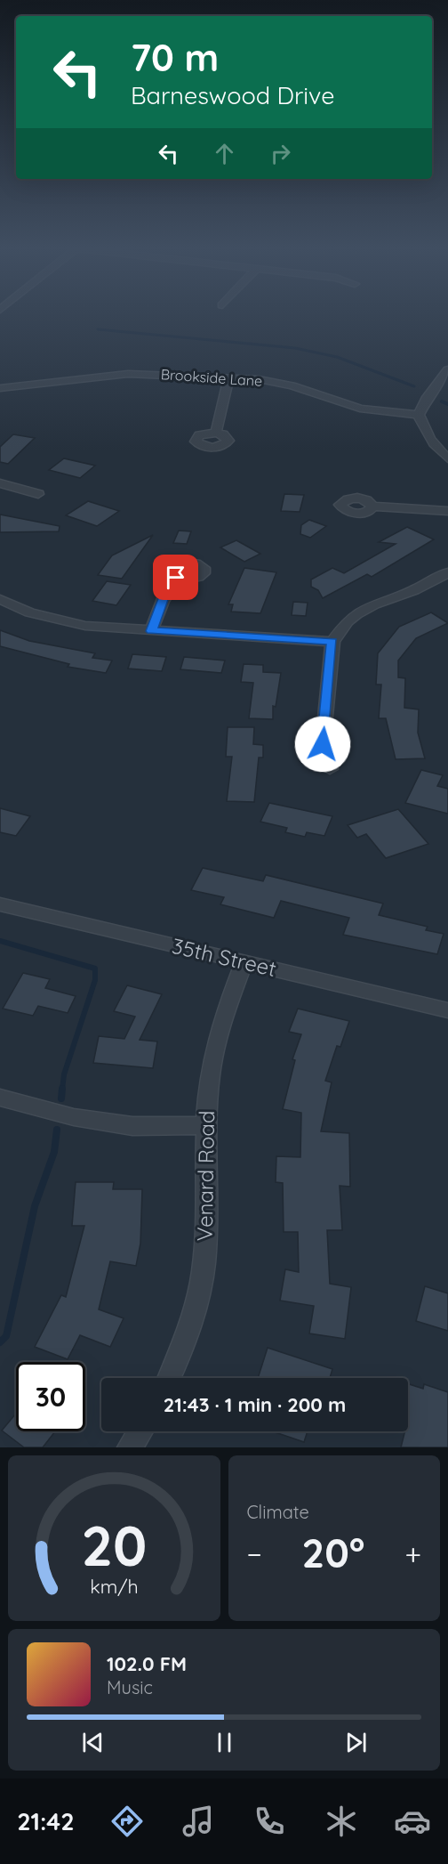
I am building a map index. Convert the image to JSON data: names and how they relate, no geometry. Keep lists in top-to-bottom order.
{
  "streets": {
    "street": ["Brookside Lane", "35th Street", "Venard Road"]
  },
  "crossings": [
    ["35th Street", "Venard Road"]
  ],
  "page": {
    "turn": ["70 m", "Barneswood Drive"],
    "limit": "30",
    "trip": "21:43 · 1 min · 200 m",
    "tile": "Climate",
    "heat": ["−", "20°", "+"],
    "song": ["102.0 FM", "Music"],
    "tabs": "21:42",
    "gauge": ["20", "km/h"]
  }
}
